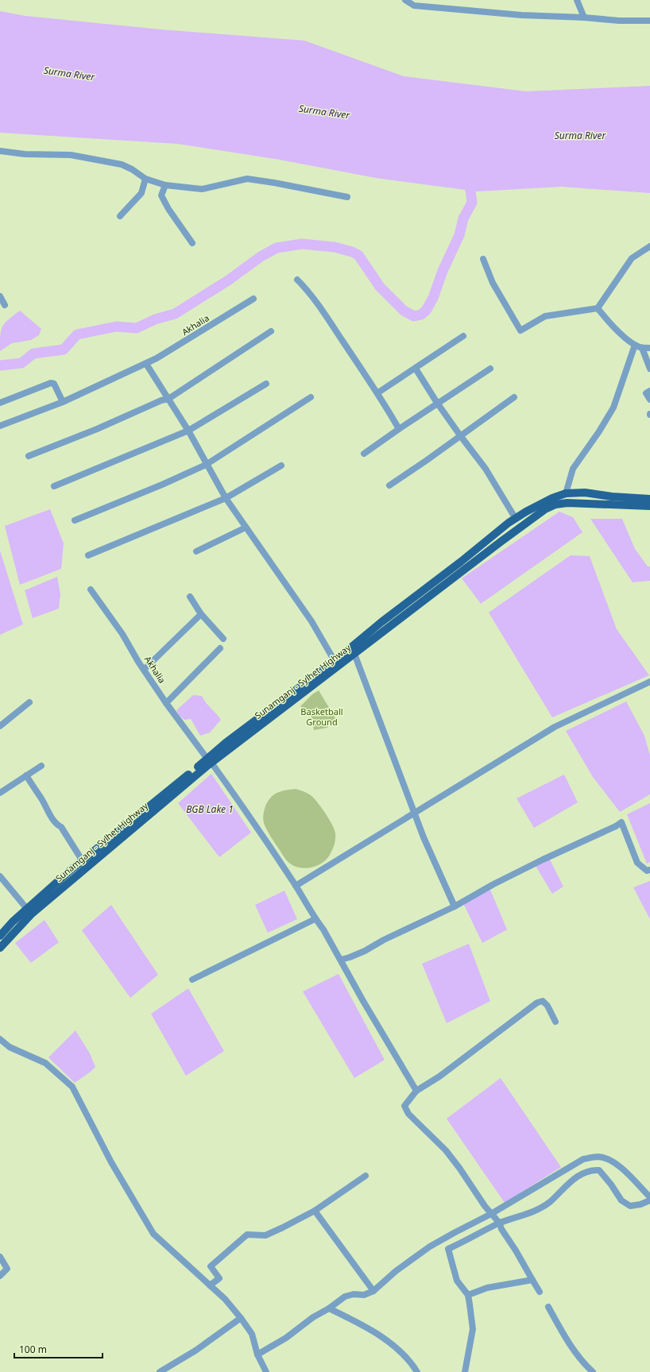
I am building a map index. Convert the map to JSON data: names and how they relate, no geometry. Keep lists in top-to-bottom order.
{
  "streets": {
    "main road": ["Sunamganj - Sylhet Highway"],
    "street": ["Akhalia"]
  },
  "crossings": [
    ["Akhalia", "Sunamganj - Sylhet Highway"]
  ],
  "water": ["Surma River", "BGB Lake 1"],
  "parks": ["Basketball Ground"],
  "scale_bar": "100 m"
}
